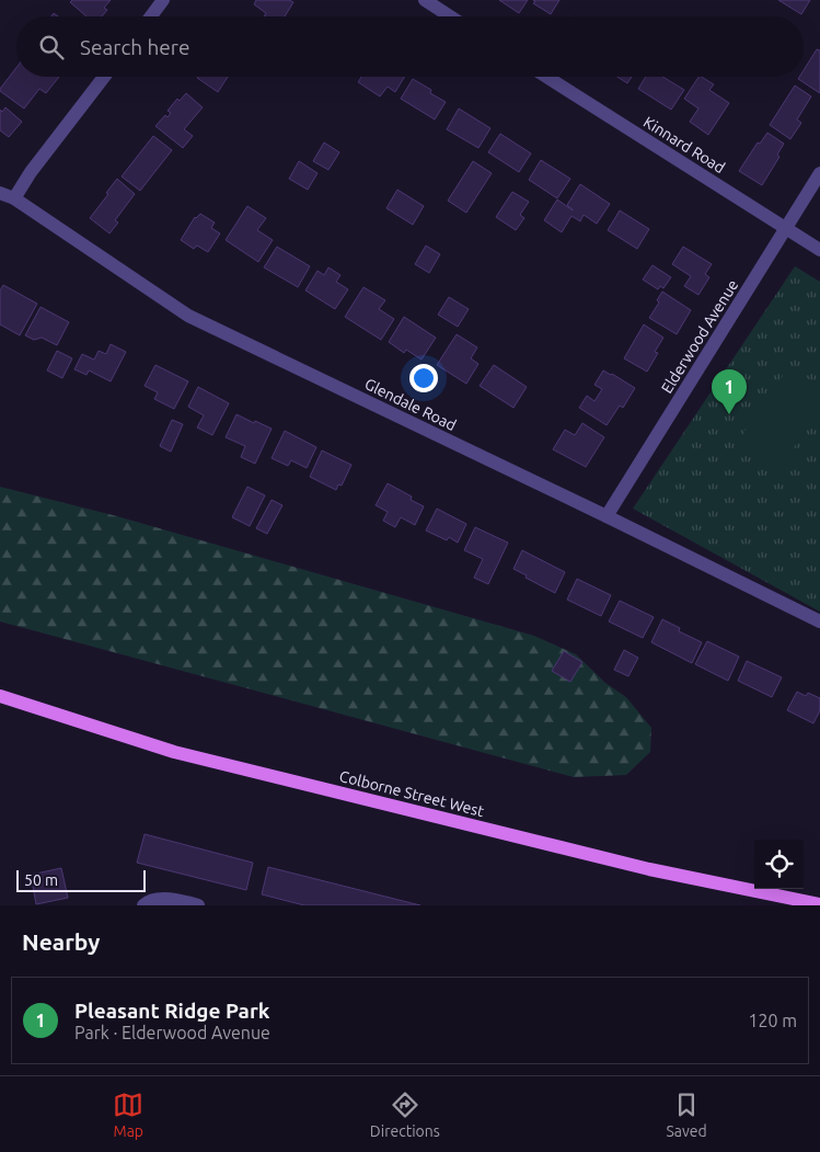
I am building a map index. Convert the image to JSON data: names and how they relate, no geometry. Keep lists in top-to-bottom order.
{
  "streets": {
    "main road": ["Colborne Street West"],
    "street": ["Kinnard Road", "Elderwood Avenue", "Glendale Road"]
  },
  "crossings": [
    ["Kinnard Road", "Elderwood Avenue"],
    ["Elderwood Avenue", "Glendale Road"]
  ],
  "scale_bar": "50 m",
  "page": {
    "search": "Search here",
    "pins": "1",
    "scale": "50 m",
    "heading": "Nearby",
    "list": [
      {
        "mark": "1",
        "name": "Pleasant Ridge Park",
        "note": "Park · Elderwood Avenue",
        "value": "120 m"
      }
    ],
    "nav": ["Map", "Directions", "Saved"]
  }
}
